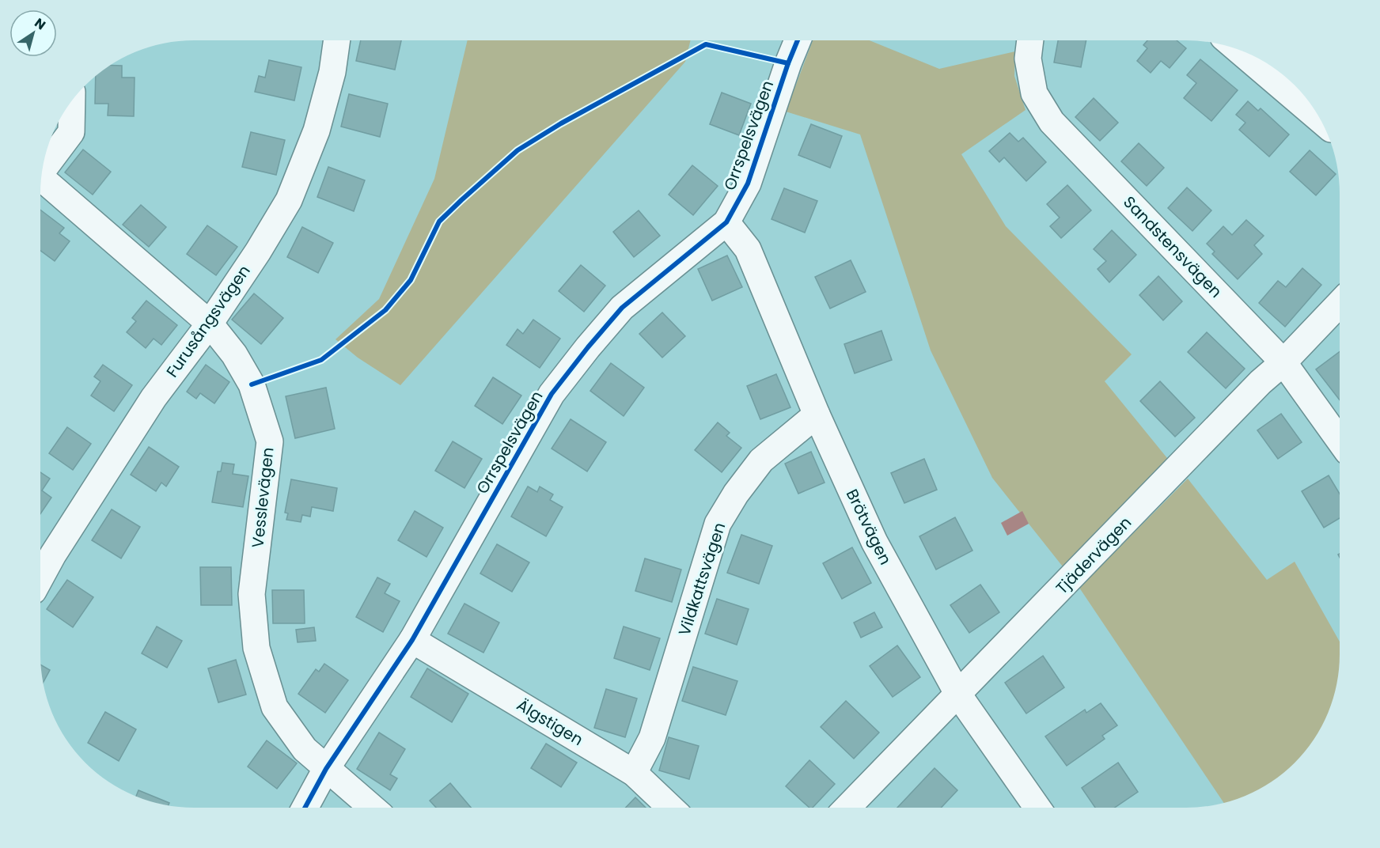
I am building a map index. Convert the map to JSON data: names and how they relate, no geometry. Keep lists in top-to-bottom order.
{
  "streets": {
    "street": [
      "Orrspelsvägen",
      "Sandstensvägen",
      "Furusångsvägen",
      "Vesslevägen",
      "Brötvägen",
      "Tjädervägen",
      "Vildkattsvägen",
      "Älgstigen"
    ]
  },
  "crossings": [
    ["Orrspelsvägen", "Vesslevägen"],
    ["Orrspelsvägen", "Brötvägen"],
    ["Orrspelsvägen", "Älgstigen"],
    ["Sandstensvägen", "Tjädervägen"],
    ["Furusångsvägen", "Vesslevägen"],
    ["Brötvägen", "Tjädervägen"],
    ["Brötvägen", "Vildkattsvägen"],
    ["Vildkattsvägen", "Älgstigen"]
  ],
  "north": "top right"
}
